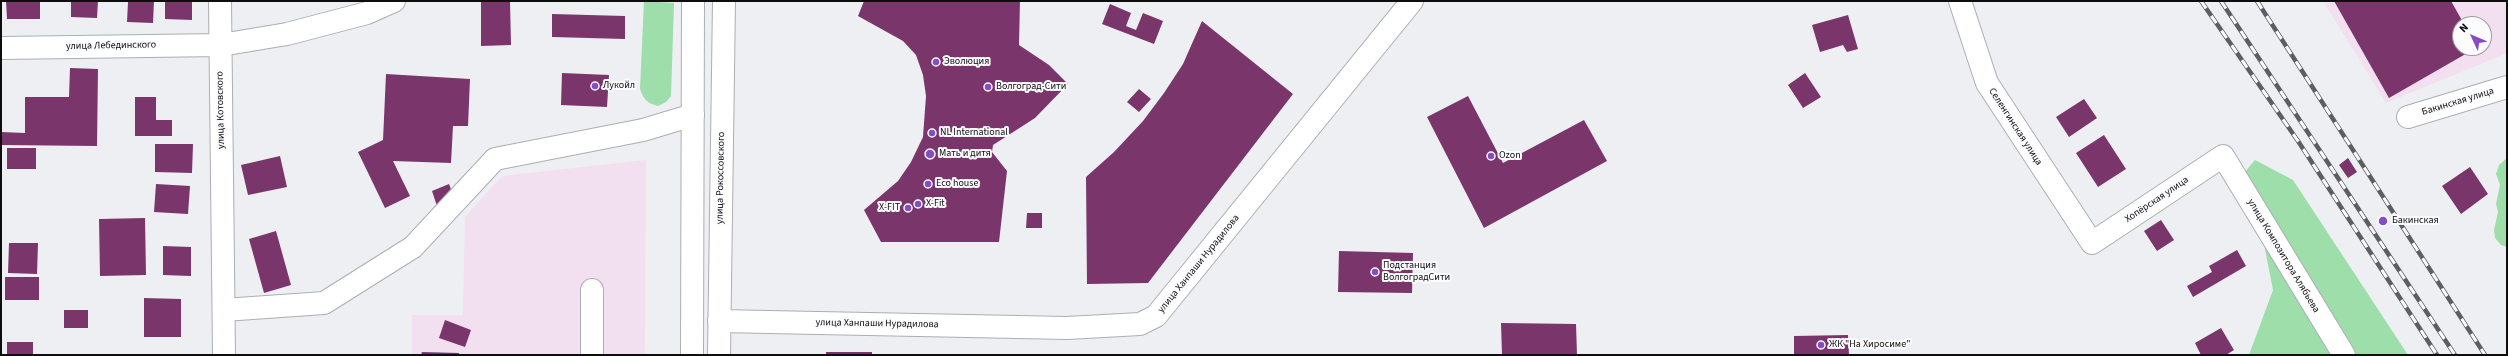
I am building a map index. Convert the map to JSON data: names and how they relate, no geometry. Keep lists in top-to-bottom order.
{
  "streets": {
    "main road": [
      "улица Лебединского",
      "Бакинская улица",
      "улица Котовского",
      "Селенгинская улица",
      "улица Рокоссовского",
      "Хопёрская улица",
      "улица Композитора Алябьева",
      "улица Ханпаши Нурадилова"
    ]
  },
  "crossings": [
    ["улица Лебединского", "улица Котовского"],
    ["Селенгинская улица", "Хопёрская улица"],
    ["улица Рокоссовского", "улица Ханпаши Нурадилова"],
    ["Хопёрская улица", "улица Композитора Алябьева"]
  ],
  "places": [
    "Эволюция",
    "Лукойл",
    "Волгоград-Сити",
    "NL International",
    "Мать и дитя",
    "Ozon",
    "Eco house",
    "X-Fit",
    "X-FIT",
    "Бакинская",
    "Подстанция ВолгоградСити",
    "ЖК \"На Хиросиме\""
  ],
  "north": "top left"
}
